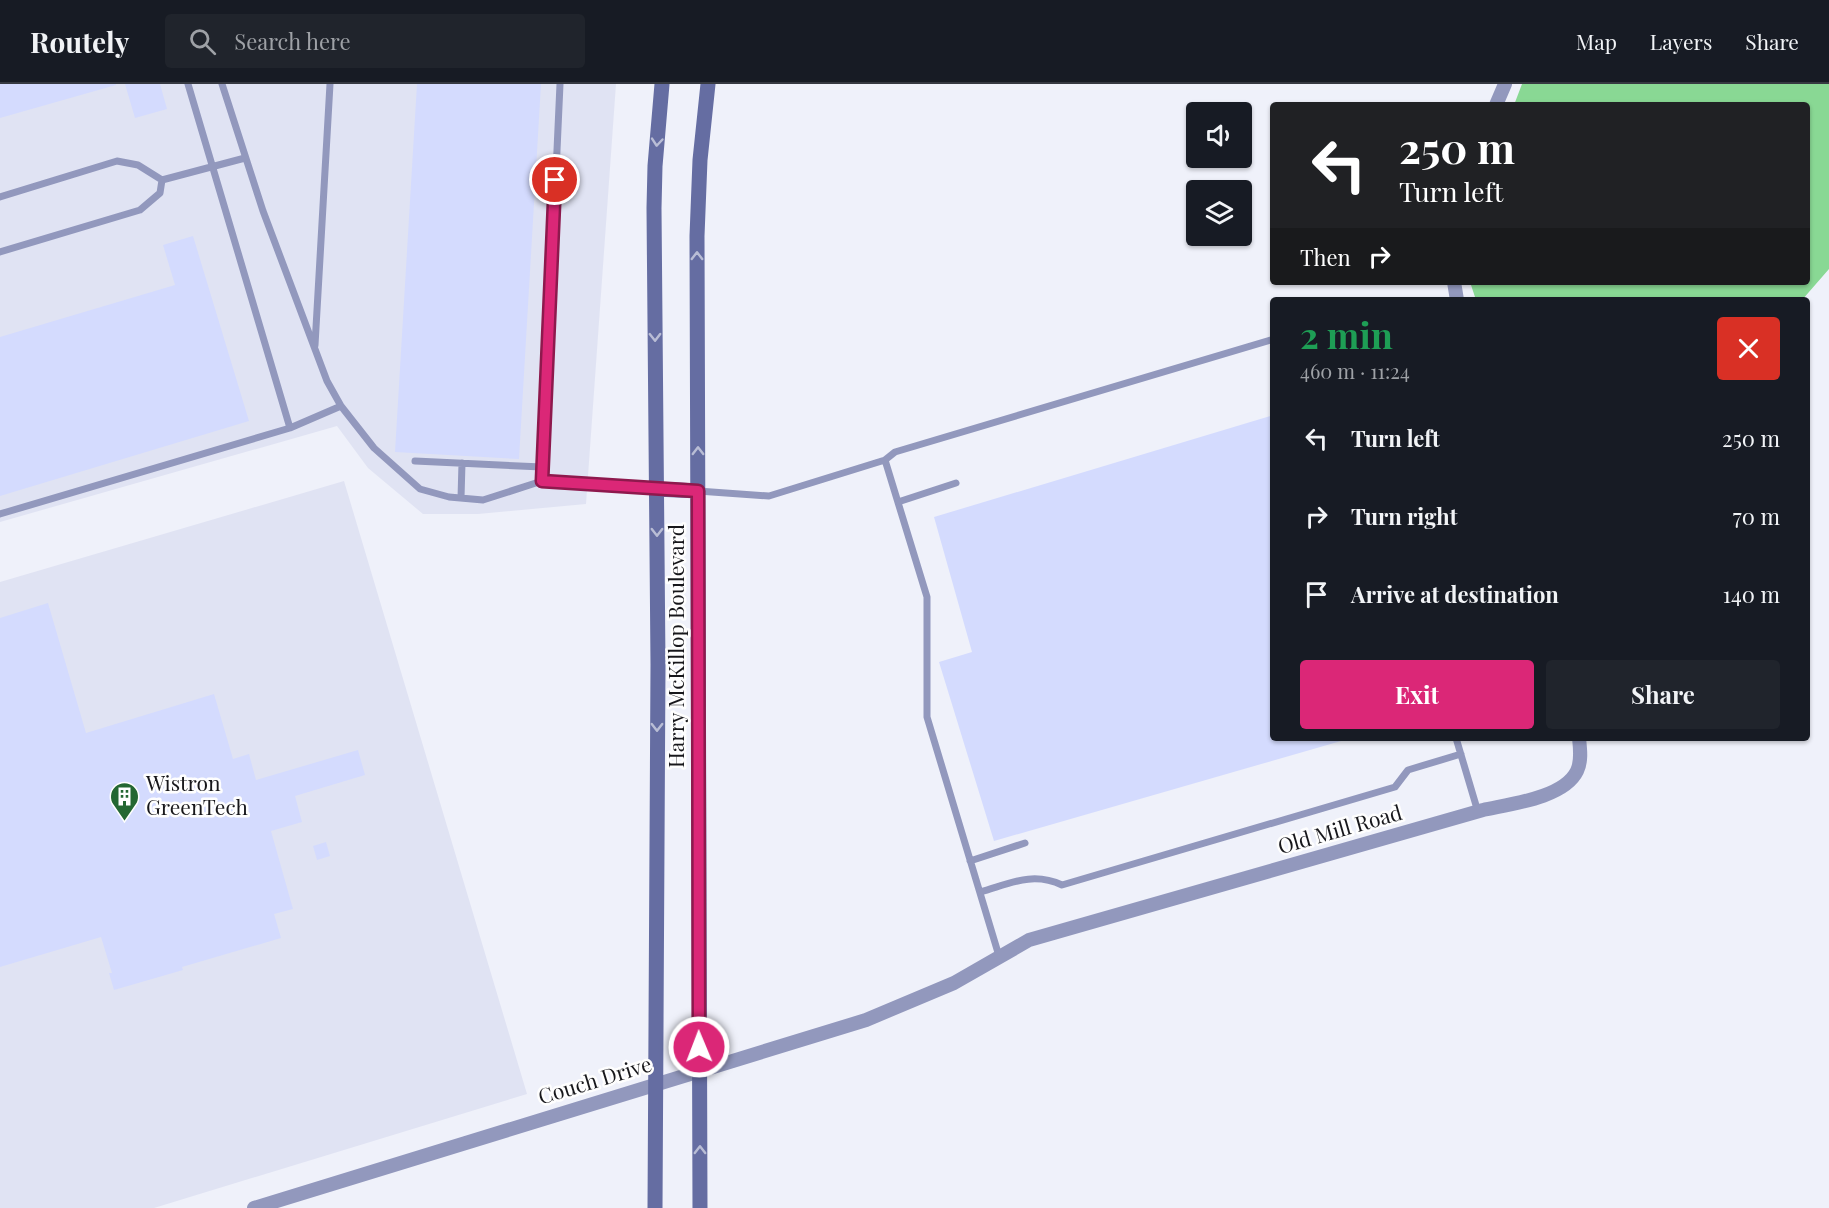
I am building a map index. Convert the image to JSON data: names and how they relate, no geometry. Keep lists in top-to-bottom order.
{
  "streets": {
    "main road": ["Harry McKillop Boulevard"],
    "street": ["Old Mill Road", "Couch Drive"]
  },
  "crossings": [
    ["Harry McKillop Boulevard", "Couch Drive"],
    ["Old Mill Road", "Couch Drive"]
  ],
  "places": {
    "building": ["Wistron GreenTech"]
  },
  "page": {
    "header": "Routely",
    "search": "Search here",
    "nav": ["Map", "Layers", "Share"],
    "turn": ["250 m", "Turn left"],
    "then": "Then",
    "heading": ["2 min", "460 m · 11:24"],
    "list": [
      {
        "name": "Turn left",
        "value": "250 m"
      },
      {
        "name": "Turn right",
        "value": "70 m"
      },
      {
        "name": "Arrive at destination",
        "value": "140 m"
      }
    ],
    "buttons": ["Exit", "Share"]
  }
}
